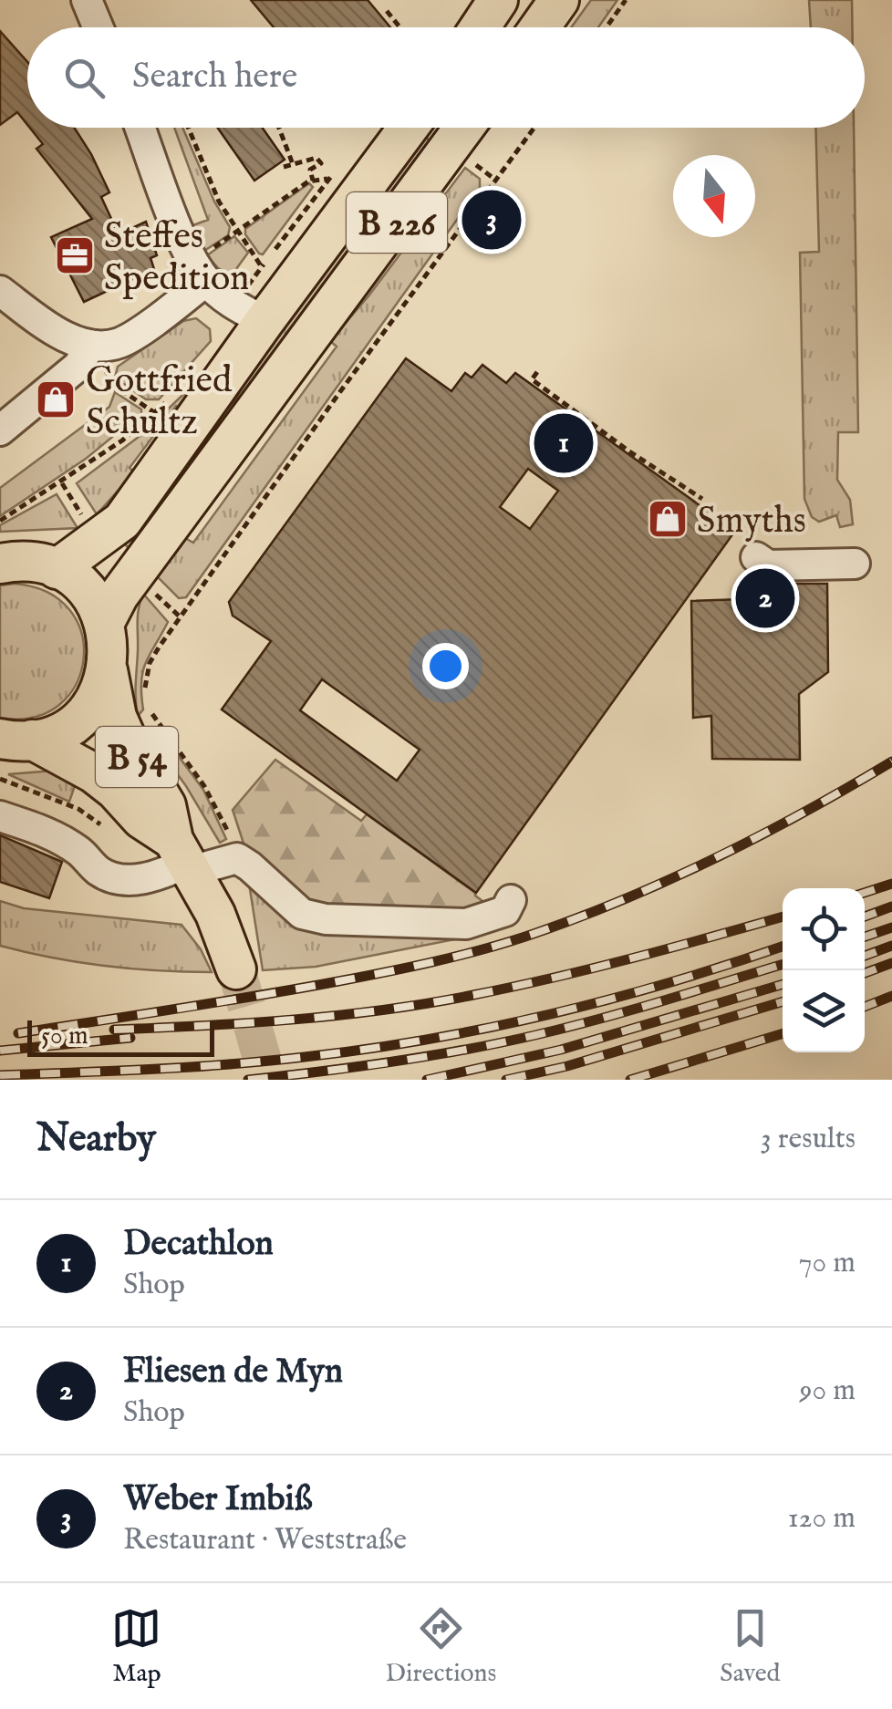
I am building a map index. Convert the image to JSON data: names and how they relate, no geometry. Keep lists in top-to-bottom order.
{
  "streets": {
    "main road": ["B 226", "B 54"]
  },
  "crossings": [
    ["B 226", "B 54"]
  ],
  "places": {
    "office": ["Steffes Spedition"],
    "shop": ["Gottfried Schultz", "Smyths"]
  },
  "scale_bar": "50 m",
  "north": "bottom",
  "page": {
    "search": "Search here",
    "pins": ["3", "1", "2"],
    "scale": "50 m",
    "heading": ["Nearby", "3 results"],
    "list": [
      {
        "mark": "1",
        "name": "Decathlon",
        "note": "Shop",
        "value": "70 m"
      },
      {
        "mark": "2",
        "name": "Fliesen de Myn",
        "note": "Shop",
        "value": "90 m"
      },
      {
        "mark": "3",
        "name": "Weber Imbiß",
        "note": "Restaurant · Weststraße",
        "value": "120 m"
      }
    ],
    "nav": ["Map", "Directions", "Saved"]
  }
}
